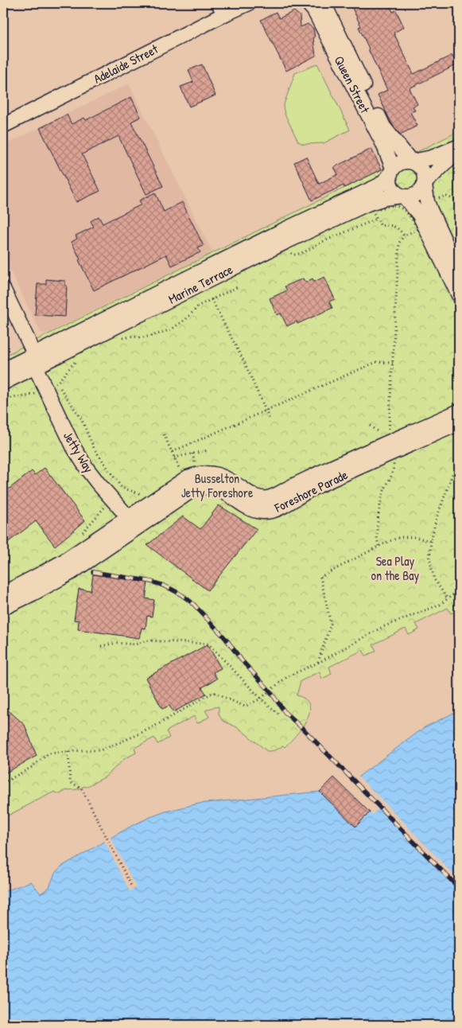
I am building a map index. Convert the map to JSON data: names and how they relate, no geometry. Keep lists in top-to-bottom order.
{
  "streets": {
    "street": [
      "Adelaide Street",
      "Queen Street",
      "Marine Terrace",
      "Jetty Way",
      "Foreshore Parade"
    ]
  },
  "crossings": [
    ["Queen Street", "Marine Terrace"],
    ["Marine Terrace", "Jetty Way"],
    ["Jetty Way", "Foreshore Parade"]
  ],
  "parks": ["Busselton Jetty Foreshore", "Sea Play on the Bay"]
}
